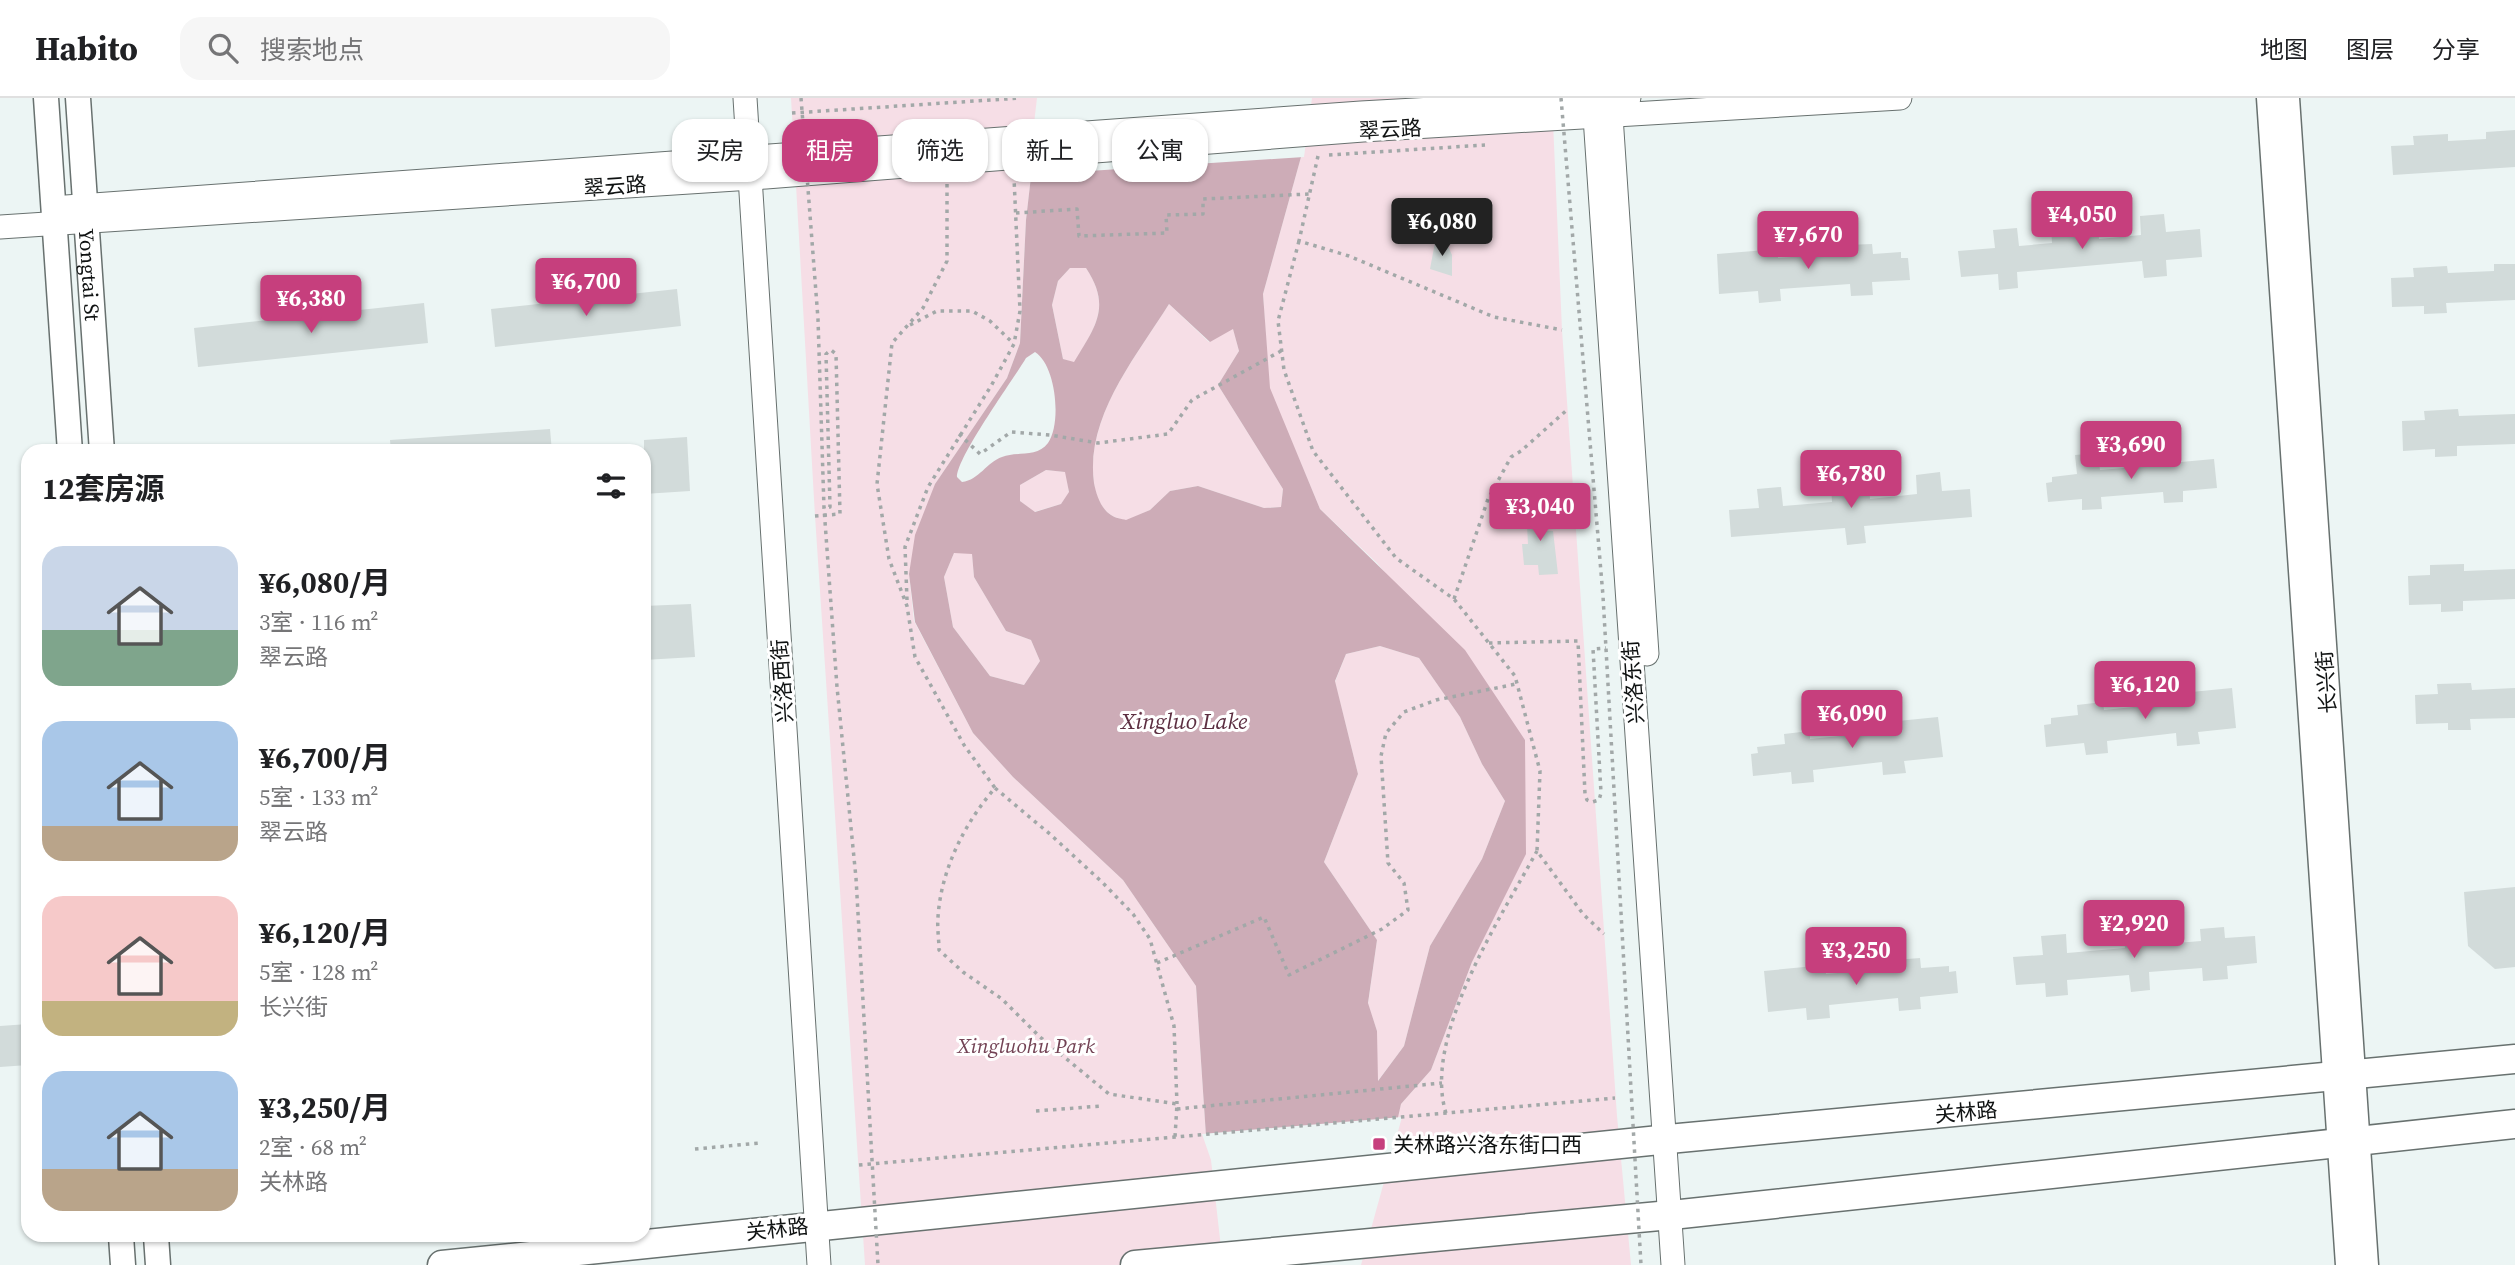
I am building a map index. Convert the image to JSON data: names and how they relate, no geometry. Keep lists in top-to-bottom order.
{
  "streets": {
    "main road": ["Yongtai St", "长兴街", "关林路"],
    "street": ["翠云路", "兴洛西街", "兴洛东街"]
  },
  "crossings": [
    ["翠云路", "Yongtai St"],
    ["翠云路", "兴洛东街"],
    ["兴洛西街", "关林路"],
    ["兴洛东街", "关林路"],
    ["长兴街", "关林路"]
  ],
  "water": ["Xingluo Lake"],
  "parks": ["Xingluohu Park"],
  "places": {
    "transit": ["关林路兴洛东街口西"]
  },
  "page": {
    "header": "Habito",
    "search": "搜索地点",
    "nav": ["地图", "图层", "分享"],
    "chip": [
      "买房",
      "租房",
      "筛选",
      "新上",
      "公寓"
    ],
    "price": [
      "¥4,050",
      "¥6,080",
      "¥7,670",
      "¥6,700",
      "¥6,380",
      "¥3,690",
      "¥6,780",
      "¥3,040",
      "¥6,120",
      "¥6,090",
      "¥2,920",
      "¥3,250"
    ],
    "heading": "12套房源",
    "list": [
      {
        "name": "¥6,080/月",
        "note": "3室 · 116 m² · 翠云路"
      },
      {
        "name": "¥6,700/月",
        "note": "5室 · 133 m² · 翠云路"
      },
      {
        "name": "¥6,120/月",
        "note": "5室 · 128 m² · 长兴街"
      },
      {
        "name": "¥3,250/月",
        "note": "2室 · 68 m² · 关林路"
      }
    ]
  }
}
